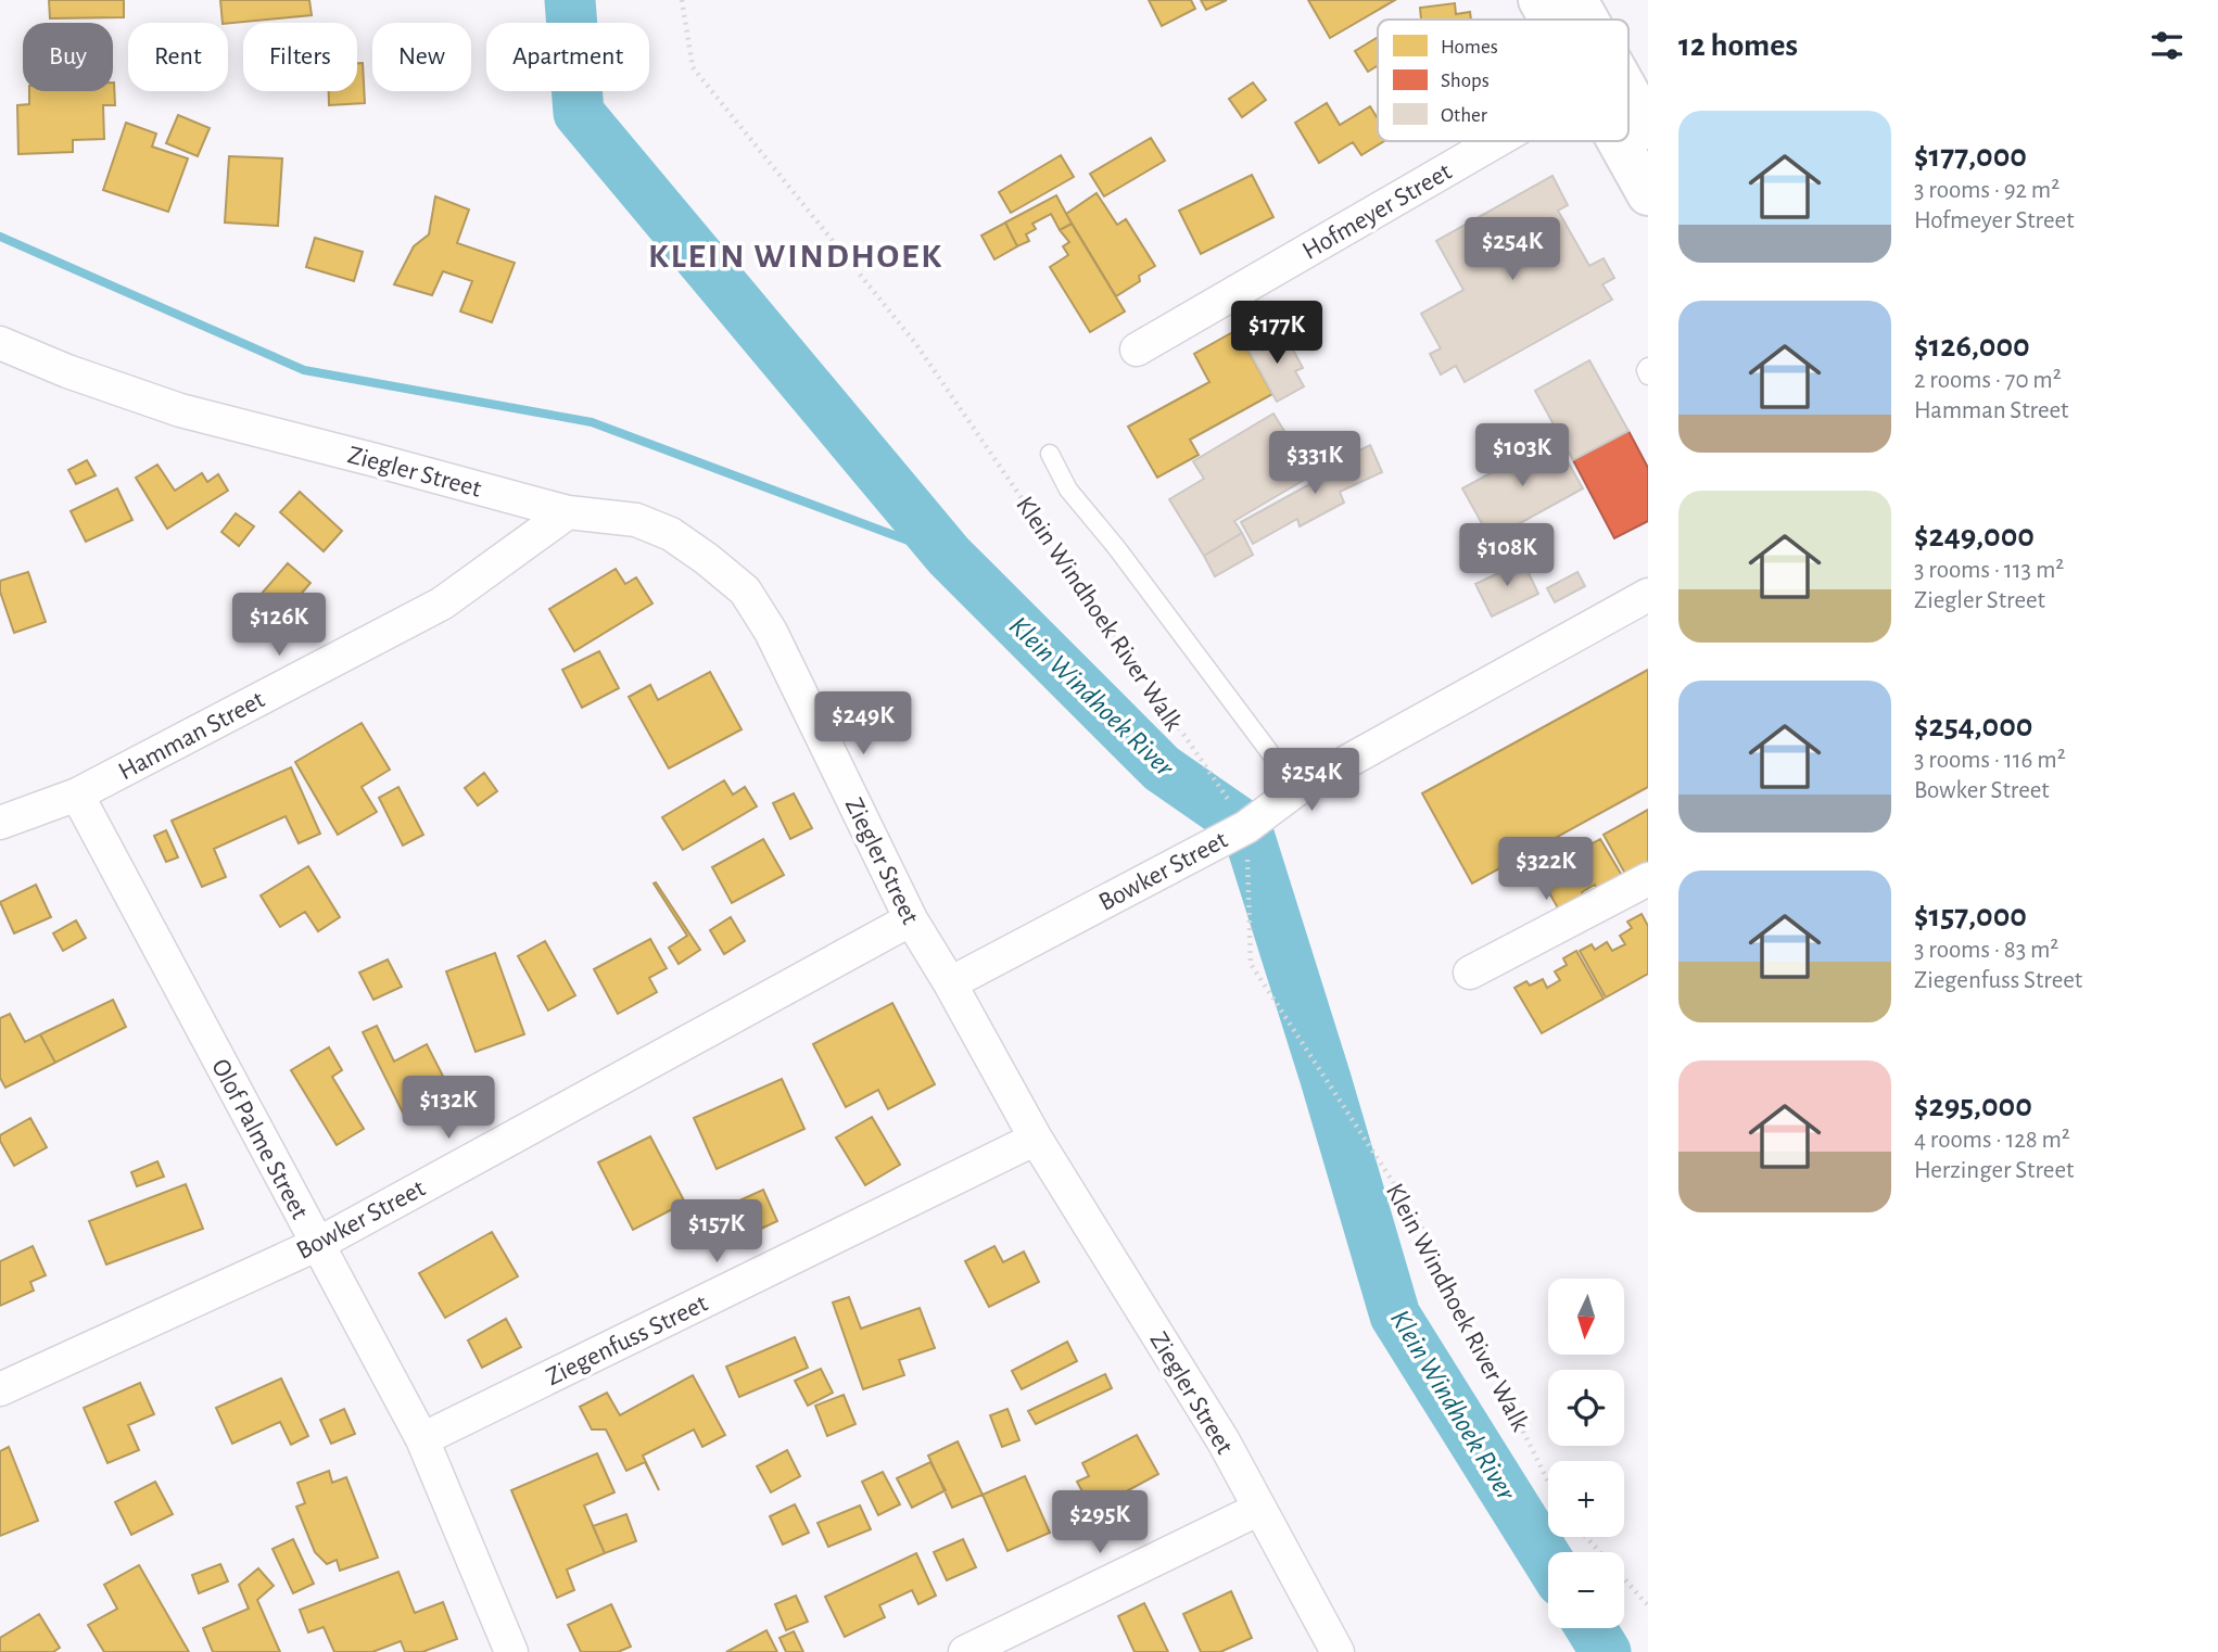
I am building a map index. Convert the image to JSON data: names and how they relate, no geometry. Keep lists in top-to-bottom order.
{
  "streets": {
    "street": [
      "Hofmeyer Street",
      "Ziegler Street",
      "Hamman Street",
      "Bowker Street",
      "Olof Palme Street",
      "Ziegenfuss Street"
    ],
    "path": ["Klein Windhoek River Walk"]
  },
  "crossings": [
    ["Ziegler Street", "Hamman Street"],
    ["Ziegler Street", "Bowker Street"],
    ["Ziegler Street", "Ziegenfuss Street"],
    ["Klein Windhoek River Walk", "Bowker Street"],
    ["Hamman Street", "Olof Palme Street"],
    ["Bowker Street", "Olof Palme Street"],
    ["Olof Palme Street", "Ziegenfuss Street"]
  ],
  "districts": ["KLEIN WINDHOEK"],
  "water": ["Klein Windhoek River"],
  "legend": ["Homes", "Shops", "Other"],
  "north": "bottom",
  "page": {
    "heading": "12 homes",
    "chip": [
      "Buy",
      "Rent",
      "Filters",
      "New",
      "Apartment"
    ],
    "list": [
      {
        "name": "$177,000",
        "note": "3 rooms · 92 m² · Hofmeyer Street"
      },
      {
        "name": "$126,000",
        "note": "2 rooms · 70 m² · Hamman Street"
      },
      {
        "name": "$249,000",
        "note": "3 rooms · 113 m² · Ziegler Street"
      },
      {
        "name": "$254,000",
        "note": "3 rooms · 116 m² · Bowker Street"
      },
      {
        "name": "$157,000",
        "note": "3 rooms · 83 m² · Ziegenfuss Street"
      },
      {
        "name": "$295,000",
        "note": "4 rooms · 128 m² · Herzinger Street"
      }
    ],
    "price": [
      "$254K",
      "$177K",
      "$103K",
      "$331K",
      "$108K",
      "$126K",
      "$249K",
      "$254K",
      "$322K",
      "$132K",
      "$157K",
      "$295K"
    ],
    "map_buttons": ["+", "−"]
  }
}
